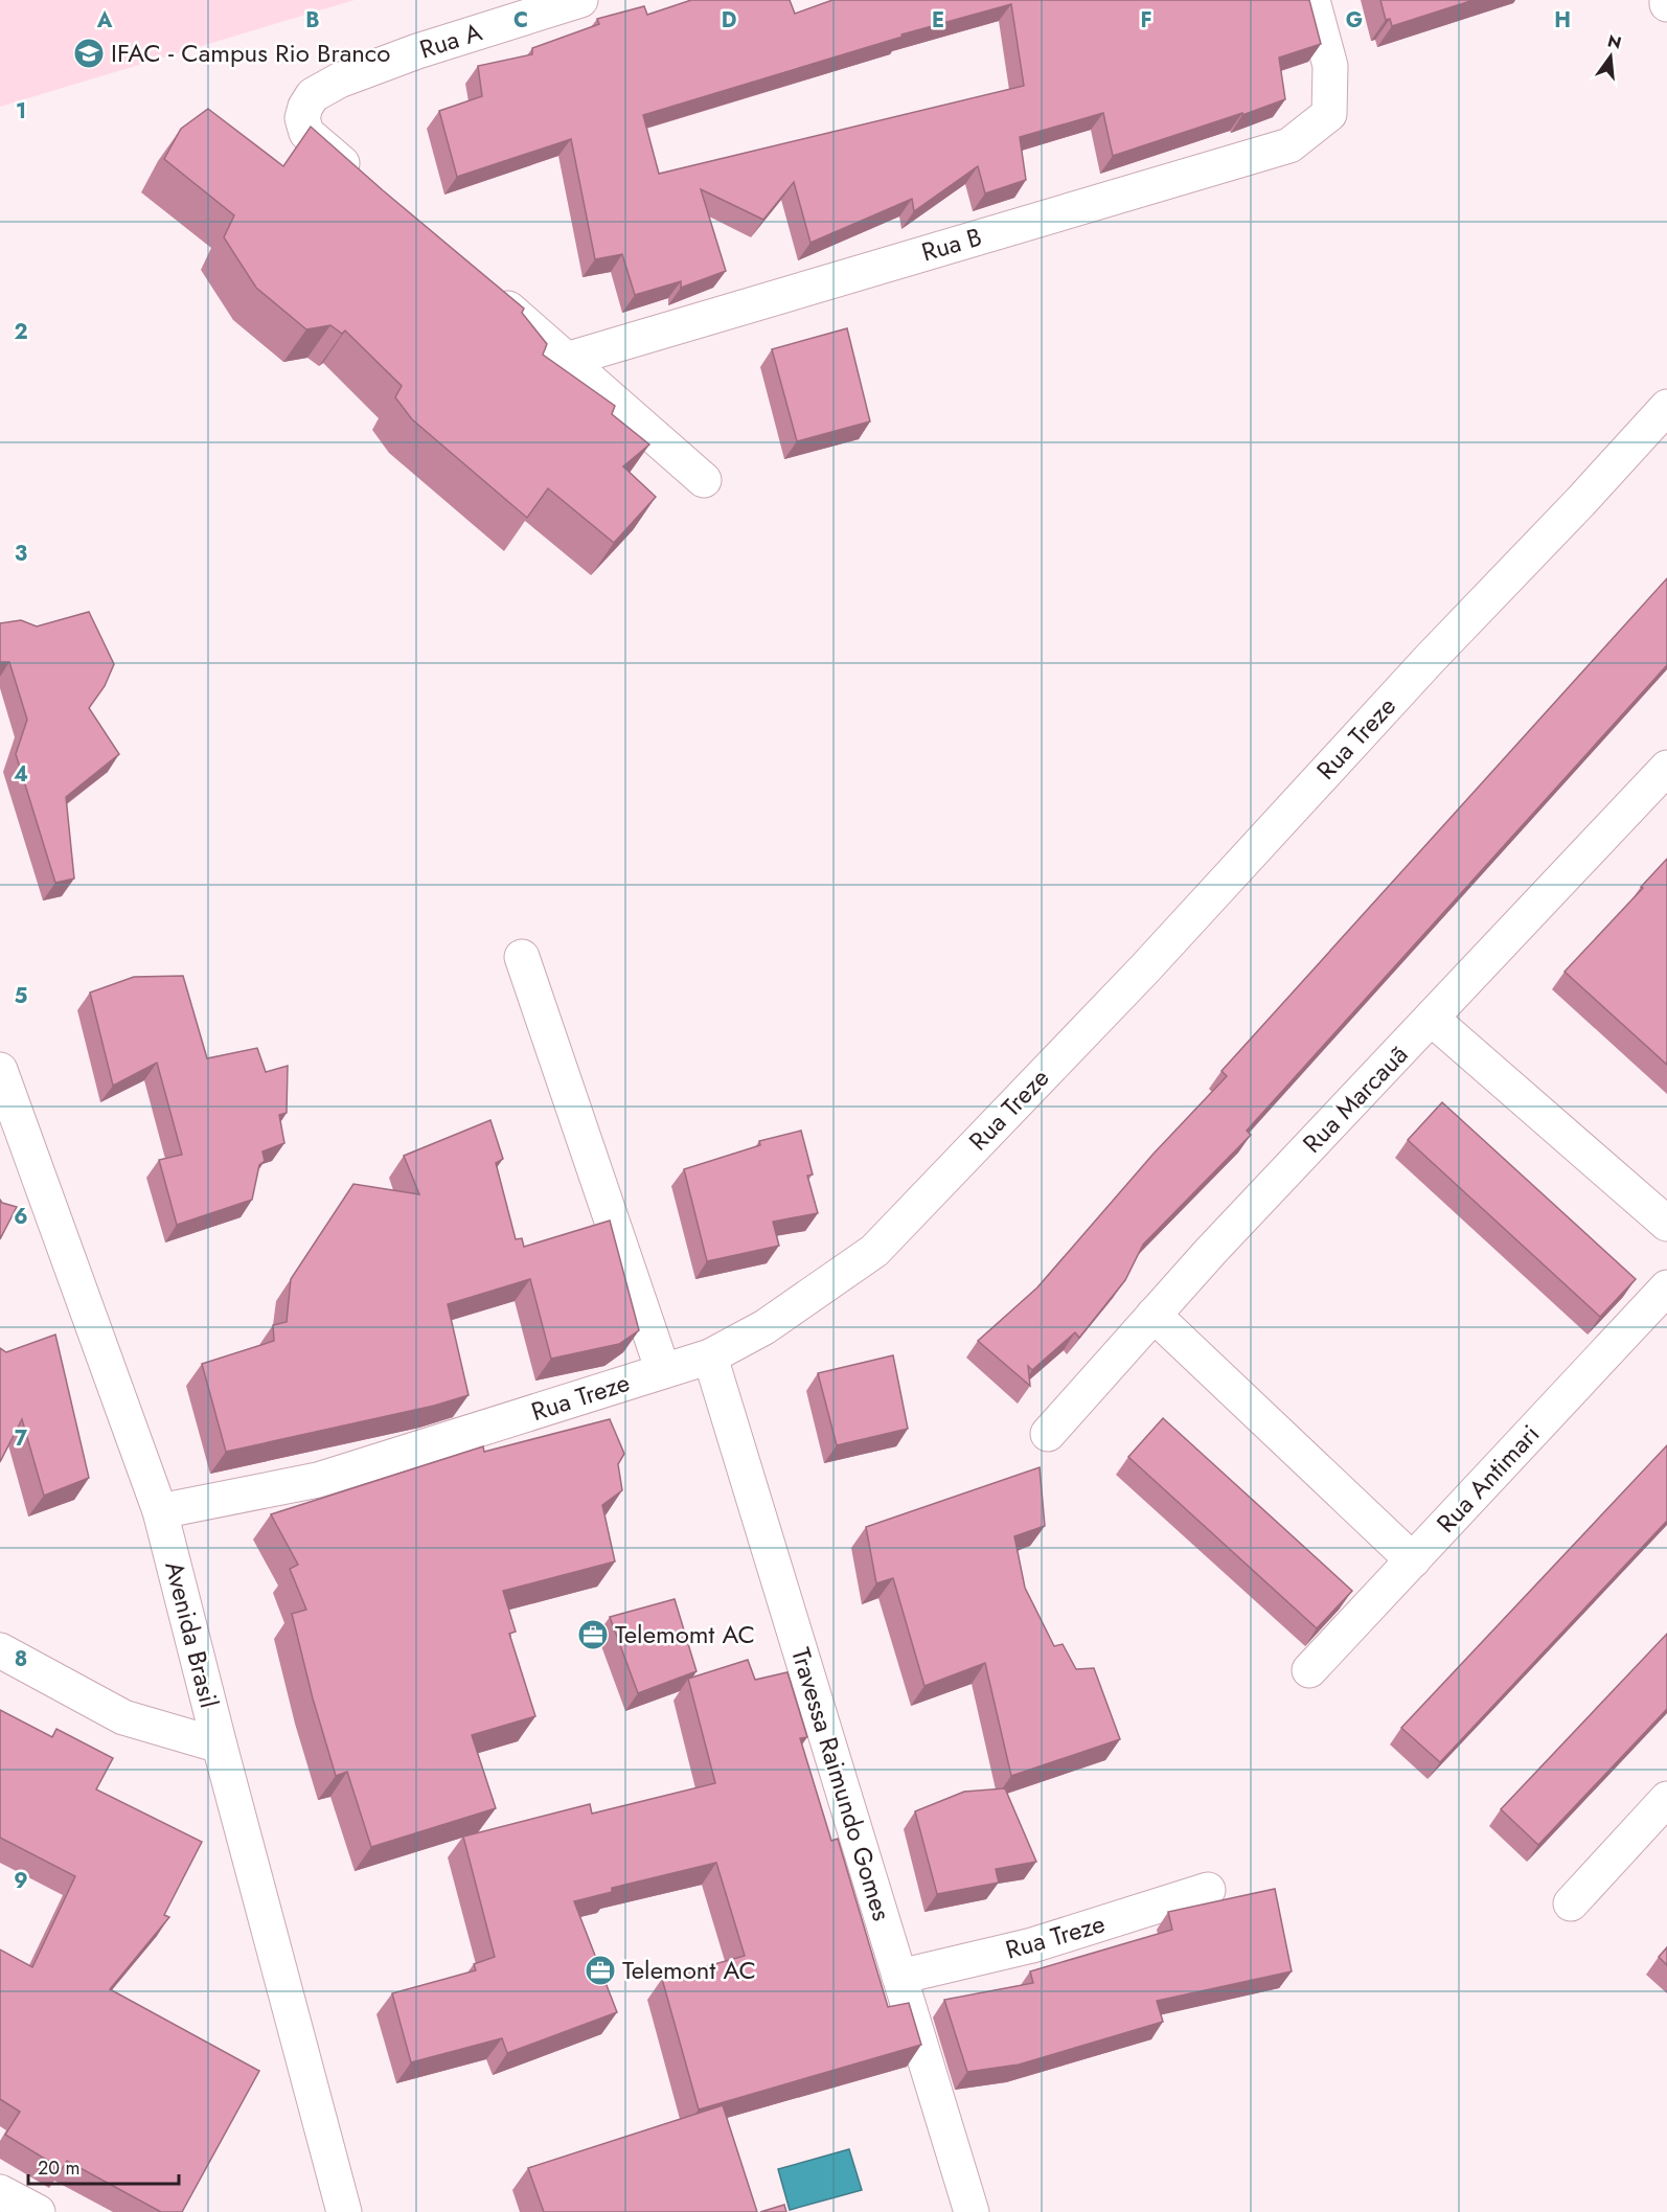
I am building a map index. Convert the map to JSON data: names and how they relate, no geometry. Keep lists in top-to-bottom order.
{
  "streets": {
    "street": [
      "Rua A",
      "Rua B",
      "Rua Treze",
      "Rua Marcauã",
      "Rua Antimari",
      "Avenida Brasil",
      "Travessa Raimundo Gomes"
    ]
  },
  "crossings": [
    ["Rua Treze", "Avenida Brasil"],
    ["Rua Treze", "Travessa Raimundo Gomes"]
  ],
  "places": {
    "school or university": ["IFAC - Campus Rio Branco"],
    "office": ["Telemomt AC", "Telemont AC"]
  },
  "scale_bar": "20 m",
  "north": "top",
  "grid": {
    "columns": [
      "A",
      "B",
      "C",
      "D",
      "E",
      "F",
      "G",
      "H"
    ],
    "rows": [
      "1",
      "2",
      "3",
      "4",
      "5",
      "6",
      "7",
      "8",
      "9"
    ]
  }
}
